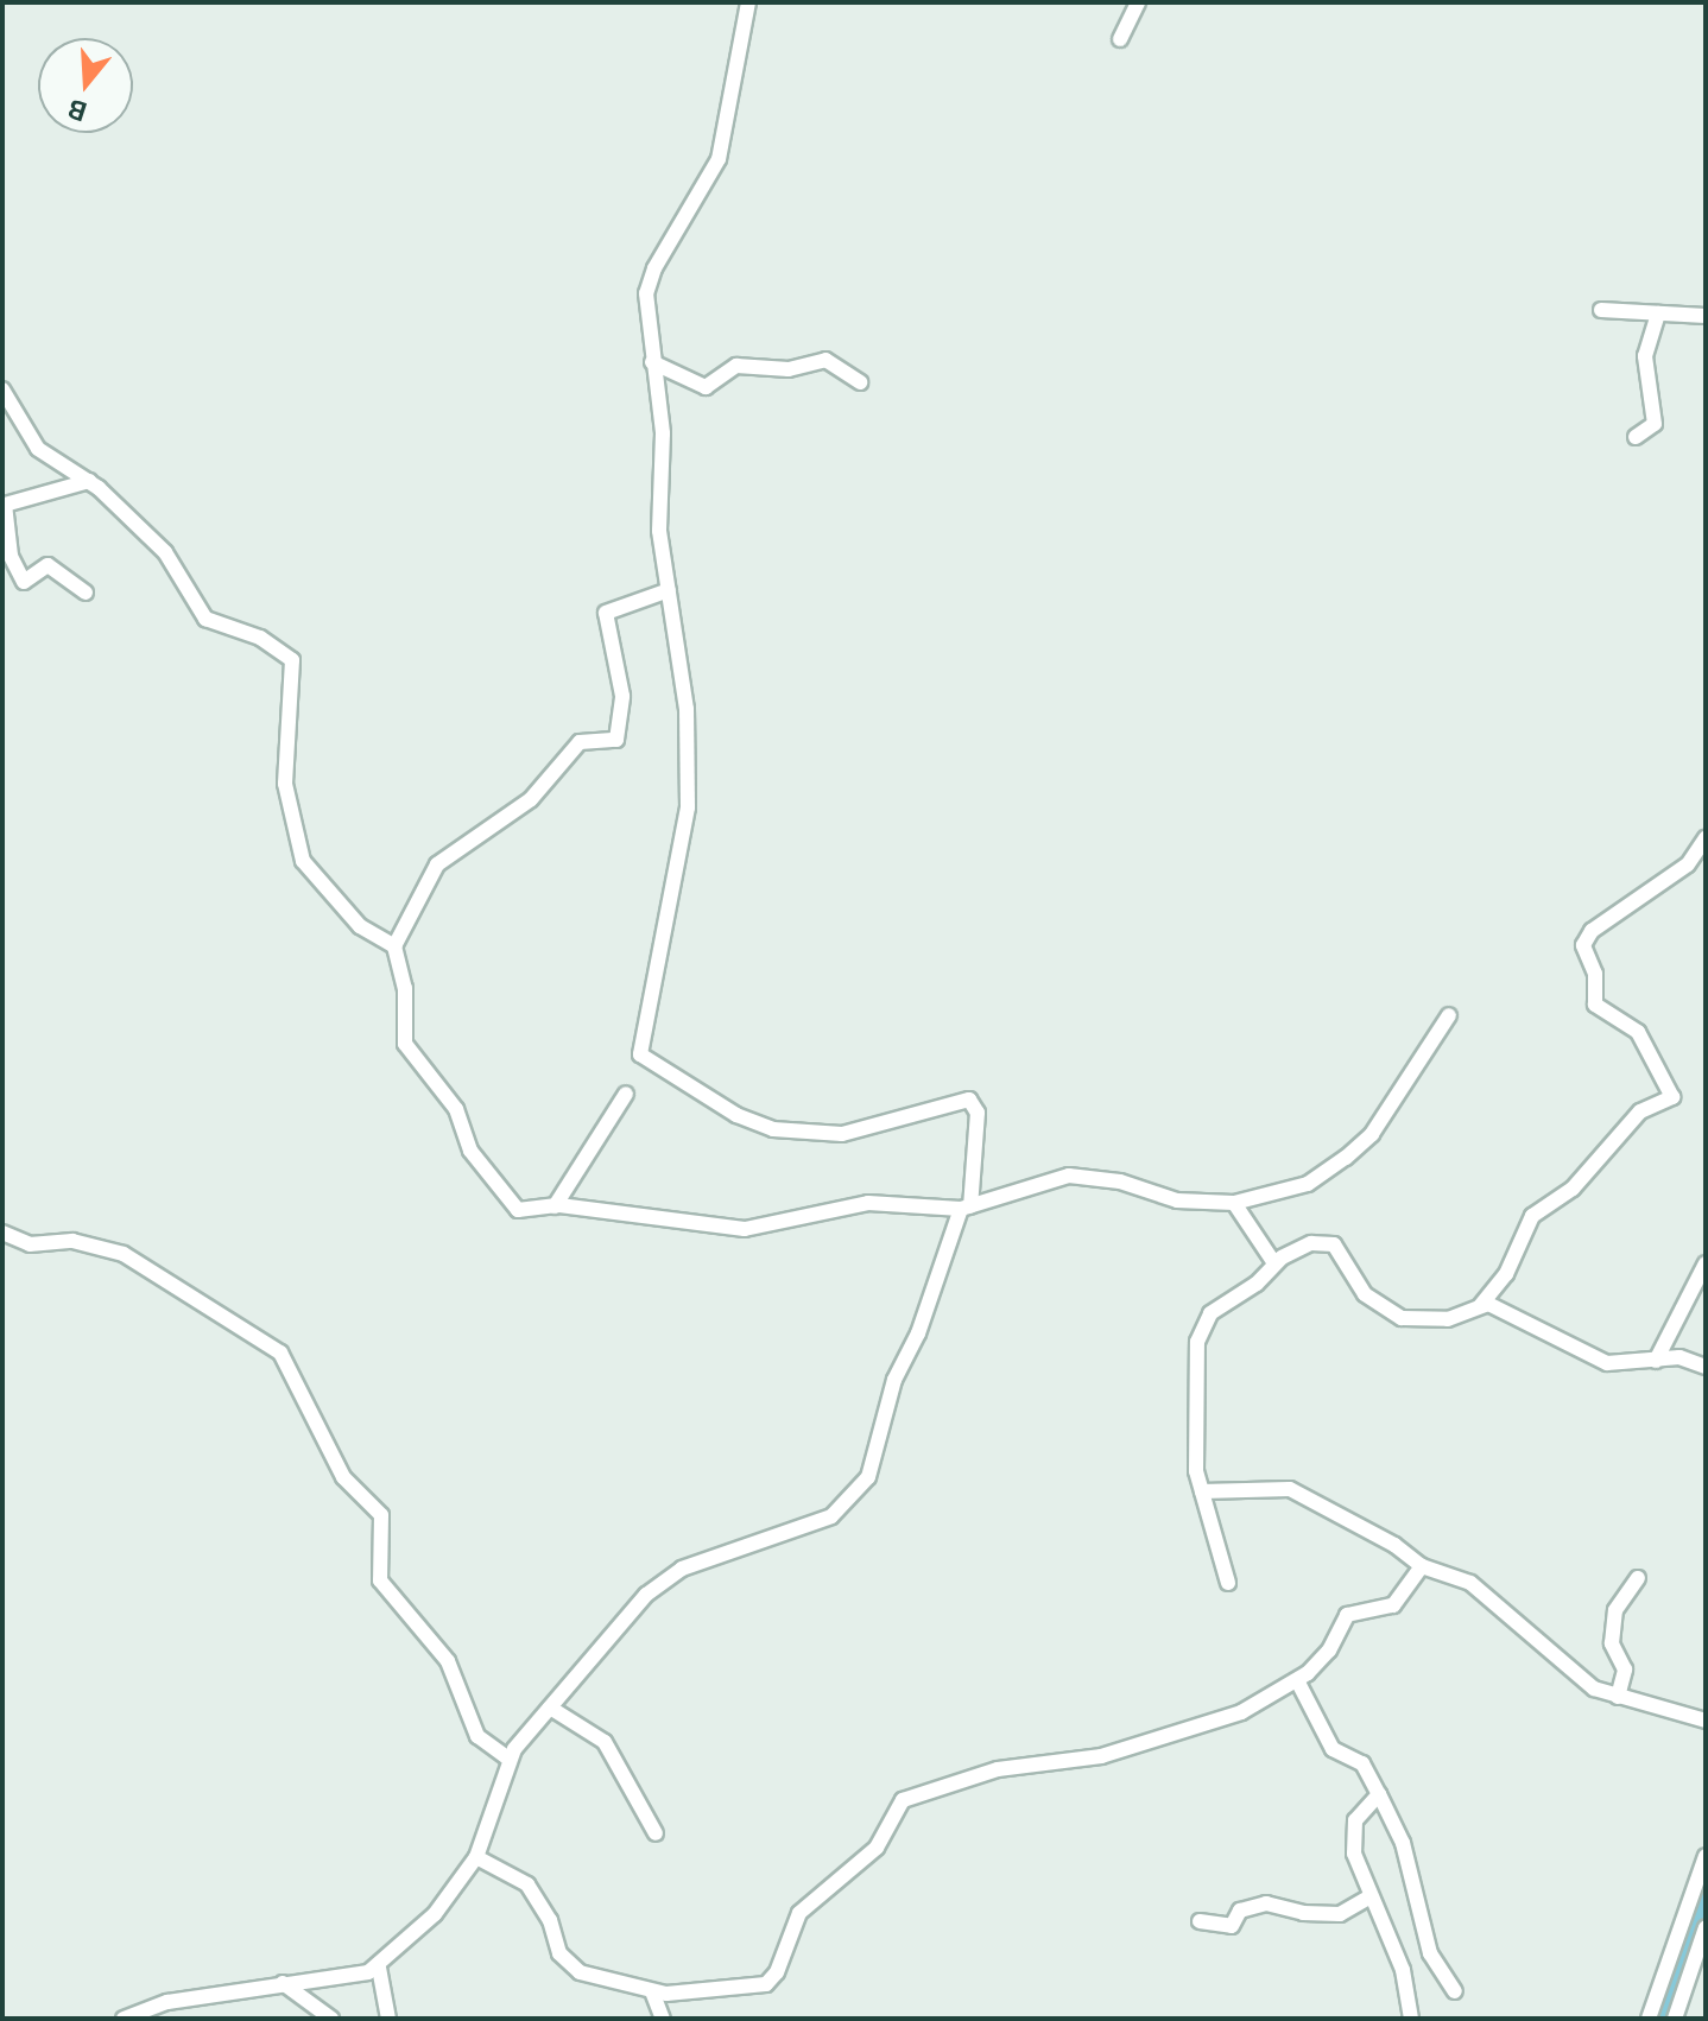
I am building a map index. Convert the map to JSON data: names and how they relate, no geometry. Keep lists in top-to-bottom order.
{
  "north": "bottom"
}
